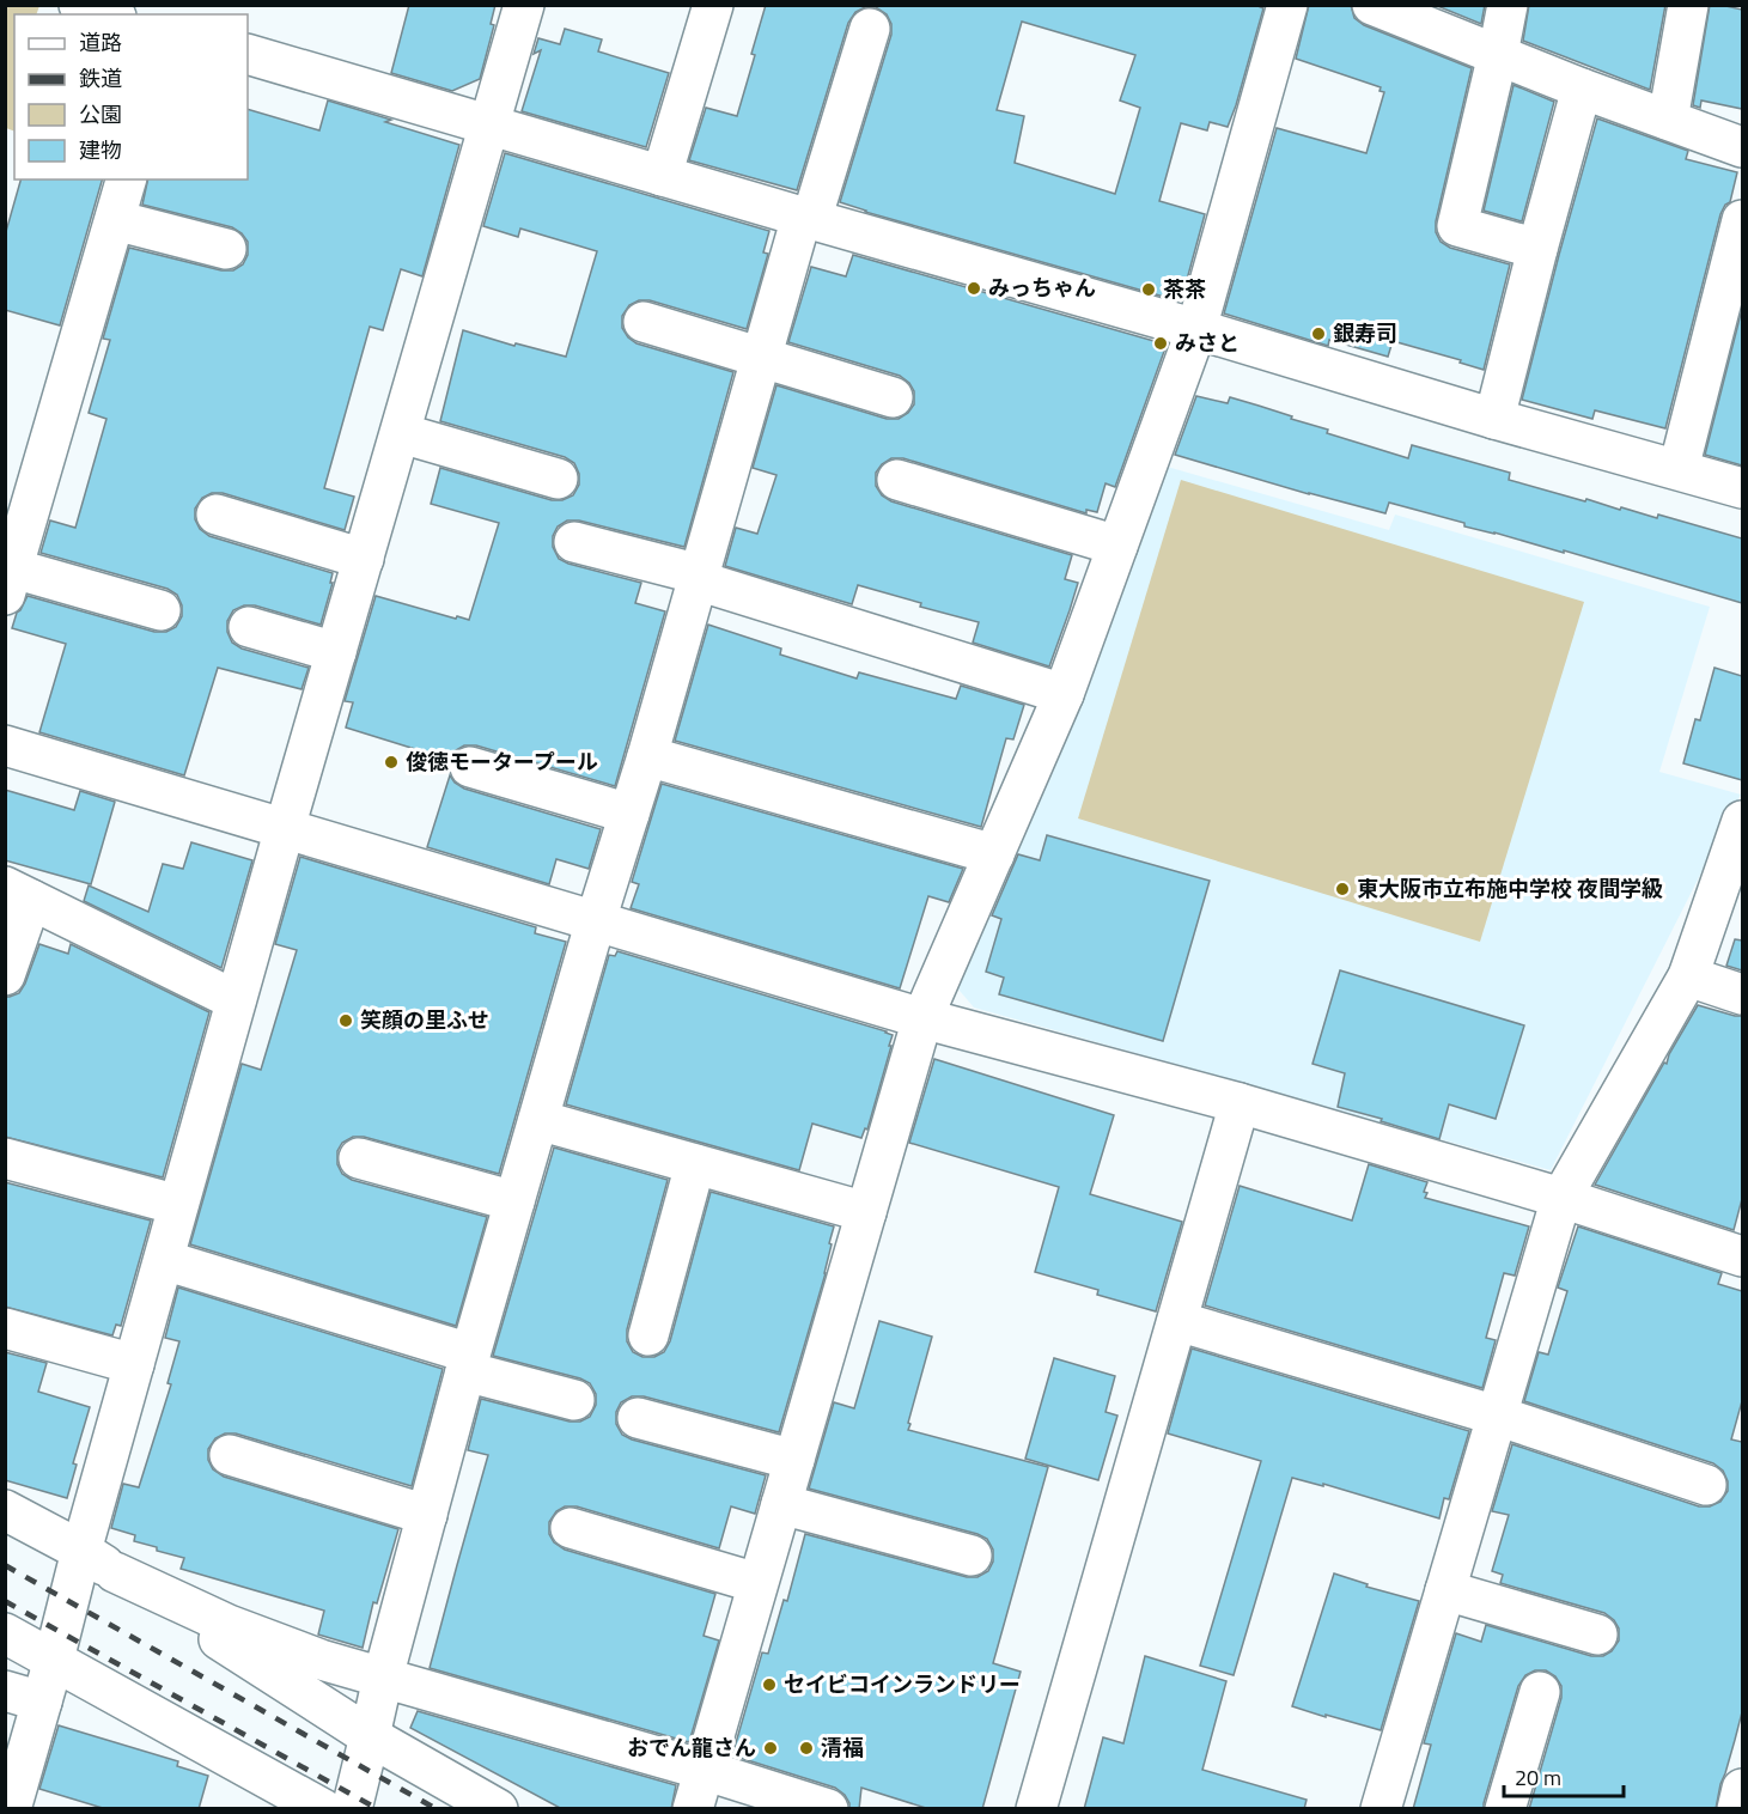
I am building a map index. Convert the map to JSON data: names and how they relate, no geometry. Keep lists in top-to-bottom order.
{
  "places": [
    "みっちゃん",
    "茶茶",
    "銀寿司",
    "みさと",
    "俊徳モータープール",
    "東大阪市立布施中学校 夜間学級",
    "笑顔の里ふせ",
    "セイビコインランドリー",
    "おでん龍さん",
    "清福"
  ],
  "legend": [
    "道路",
    "鉄道",
    "公園",
    "建物"
  ],
  "scale_bar": "20 m"
}
